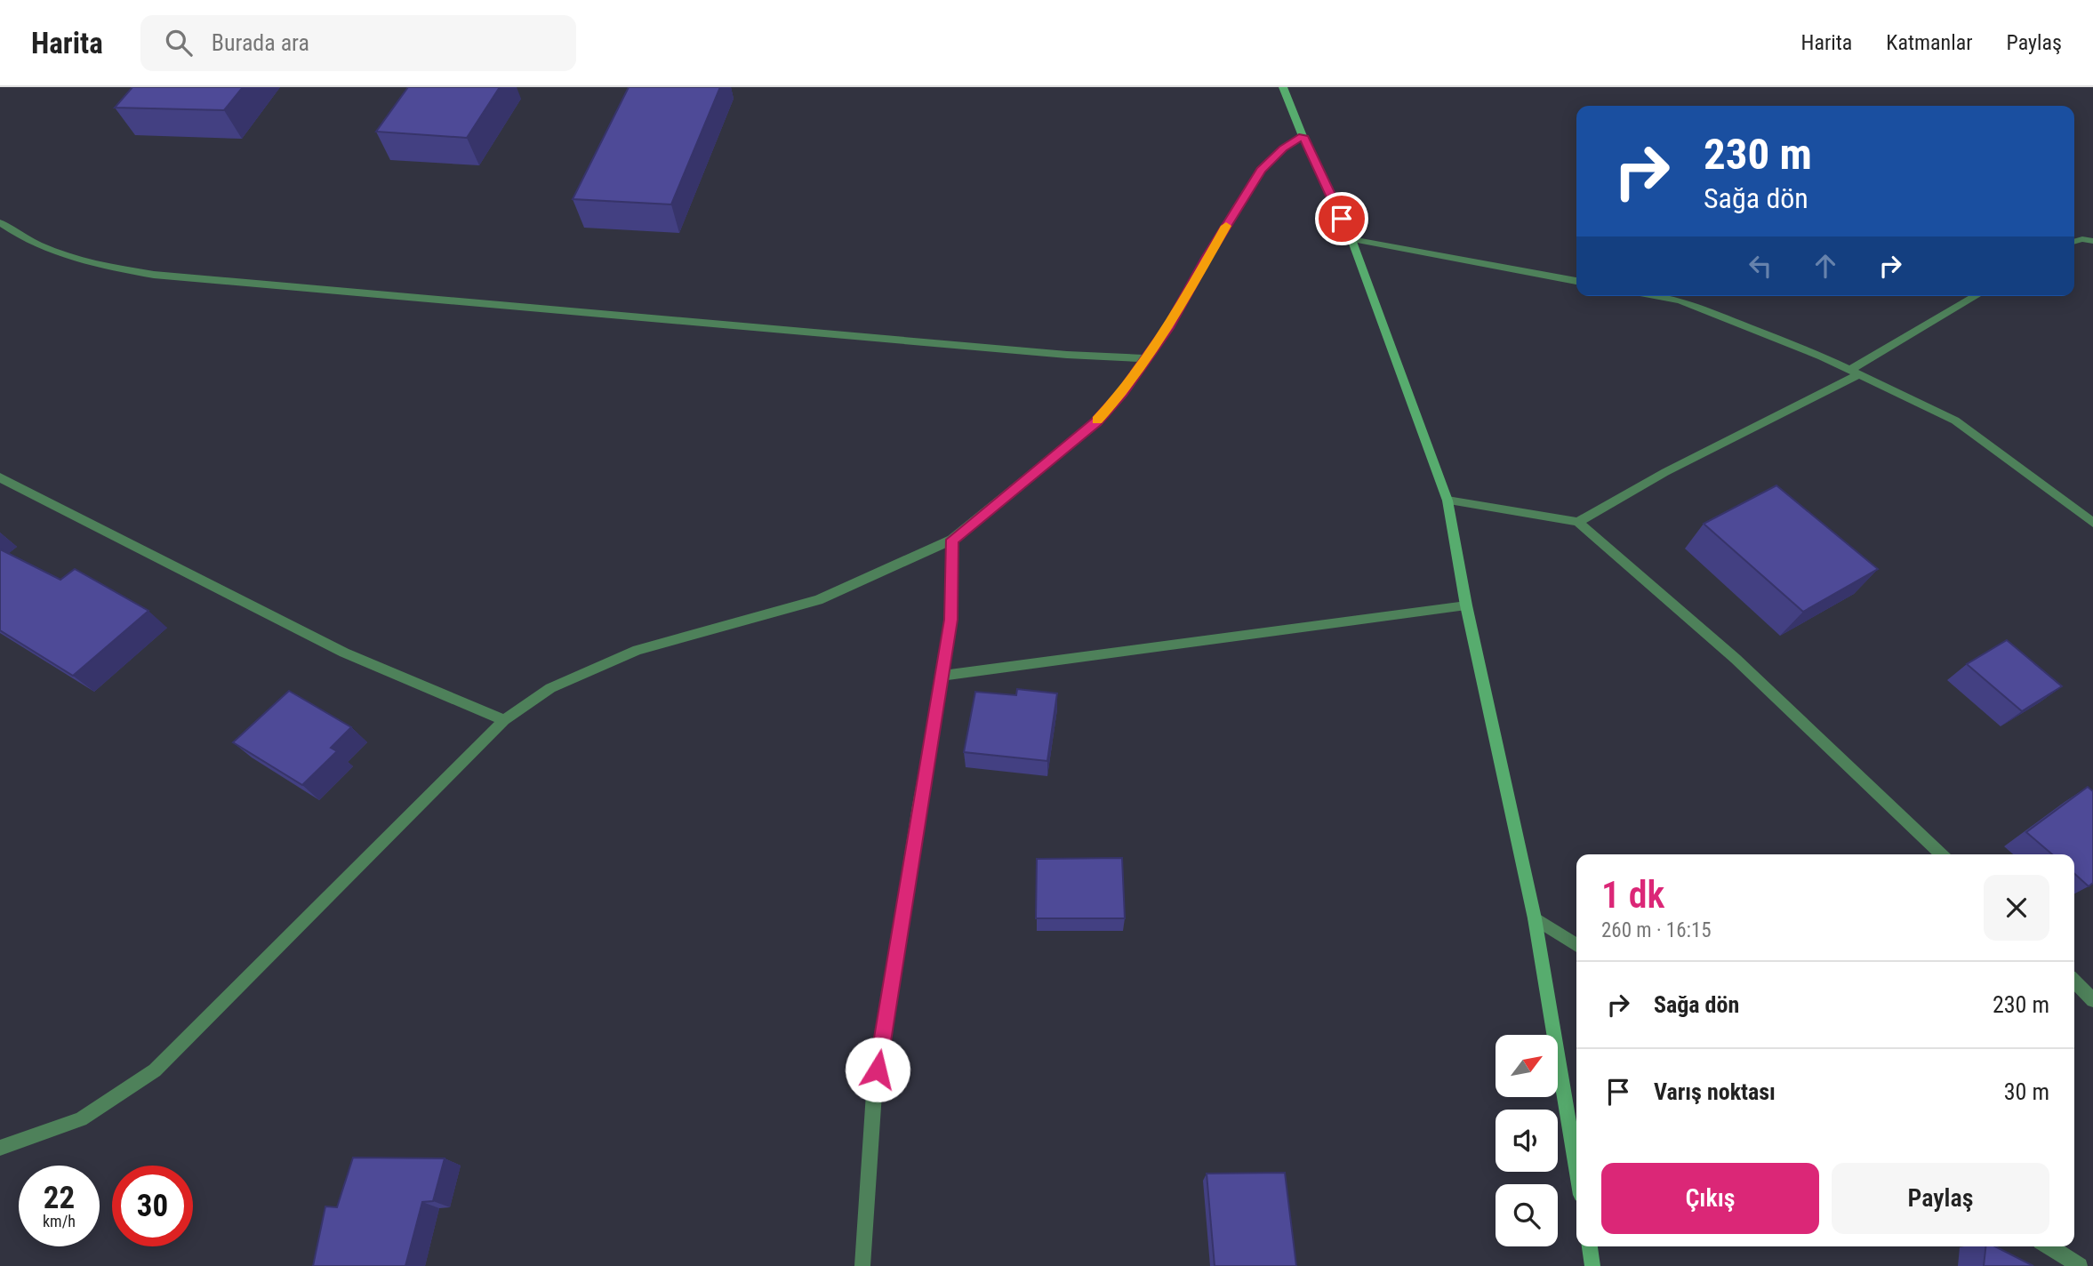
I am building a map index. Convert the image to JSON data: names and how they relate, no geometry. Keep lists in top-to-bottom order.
{
  "north": "top right",
  "page": {
    "header": "Harita",
    "search": "Burada ara",
    "nav": ["Harita", "Katmanlar", "Paylaş"],
    "turn": ["230 m", "Sağa dön"],
    "heading": ["1 dk", "260 m · 16:15"],
    "list": [
      {
        "name": "Sağa dön",
        "value": "230 m"
      },
      {
        "name": "Varış noktası",
        "value": "30 m"
      }
    ],
    "buttons": ["Çıkış", "Paylaş"],
    "speed": "22 km/h",
    "limit": "30"
  }
}
